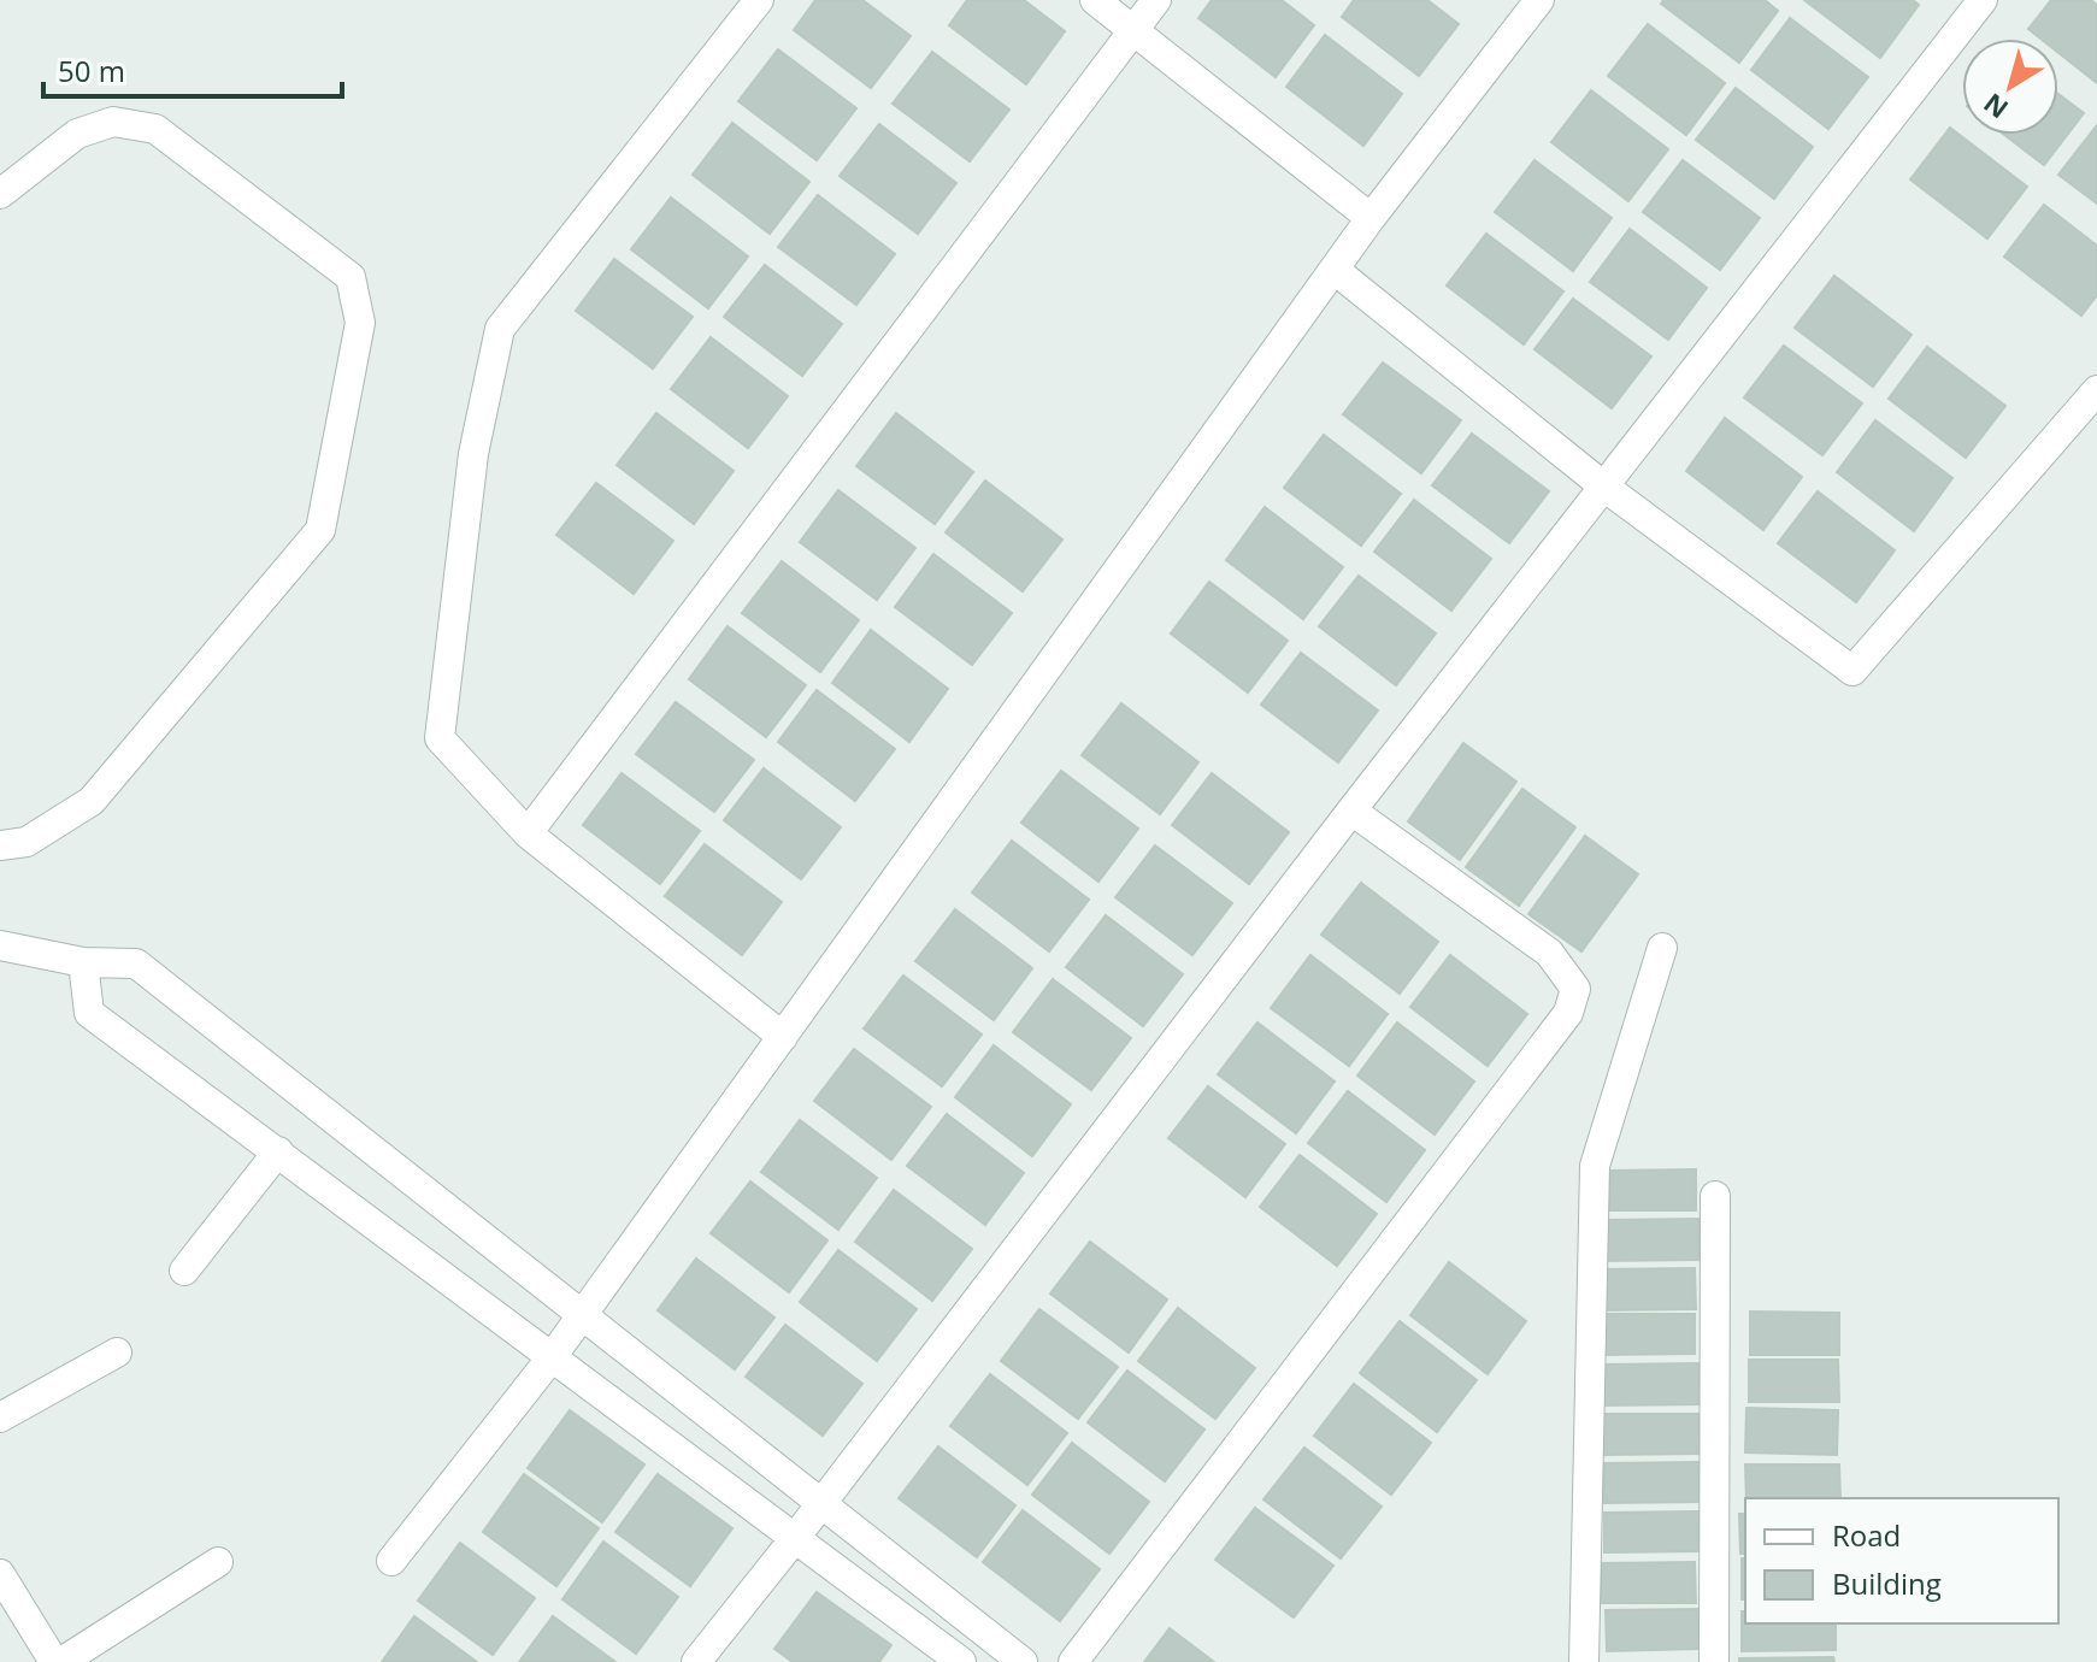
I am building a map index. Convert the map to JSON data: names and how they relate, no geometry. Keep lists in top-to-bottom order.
{
  "legend": ["Road", "Building"],
  "scale_bar": "50 m",
  "north": "bottom left"
}
